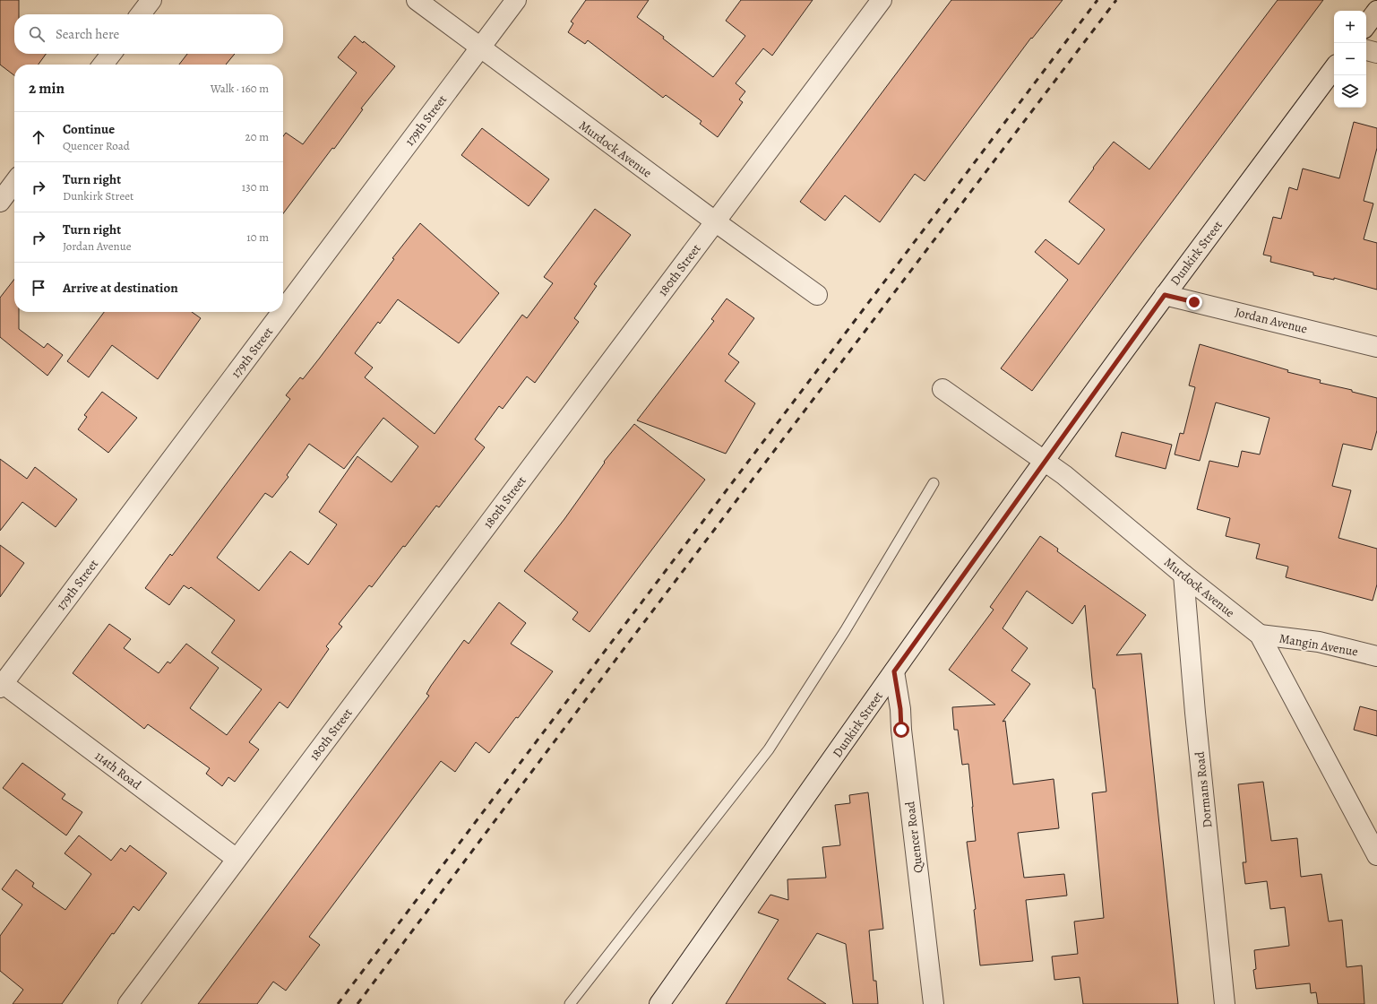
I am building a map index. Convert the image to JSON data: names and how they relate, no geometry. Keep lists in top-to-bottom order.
{
  "streets": {
    "street": [
      "179th Street",
      "Murdock Avenue",
      "Dunkirk Street",
      "180th Street",
      "Jordan Avenue",
      "Mangin Avenue",
      "114th Road",
      "Dormans Road",
      "Quencer Road"
    ]
  },
  "crossings": [
    ["179th Street", "Murdock Avenue"],
    ["179th Street", "114th Road"],
    ["Murdock Avenue", "Dunkirk Street"],
    ["Murdock Avenue", "180th Street"],
    ["Murdock Avenue", "Mangin Avenue"],
    ["Murdock Avenue", "Dormans Road"],
    ["Dunkirk Street", "Jordan Avenue"],
    ["Dunkirk Street", "Quencer Road"],
    ["180th Street", "114th Road"]
  ],
  "page": {
    "map_buttons": ["+", "−"],
    "search": "Search here",
    "heading": ["2 min", "Walk · 160 m"],
    "list": [
      ["Continue", "Quencer Road", "20 m"],
      ["Turn right", "Dunkirk Street", "130 m"],
      ["Turn right", "Jordan Avenue", "10 m"],
      "Arrive at destination"
    ]
  }
}
